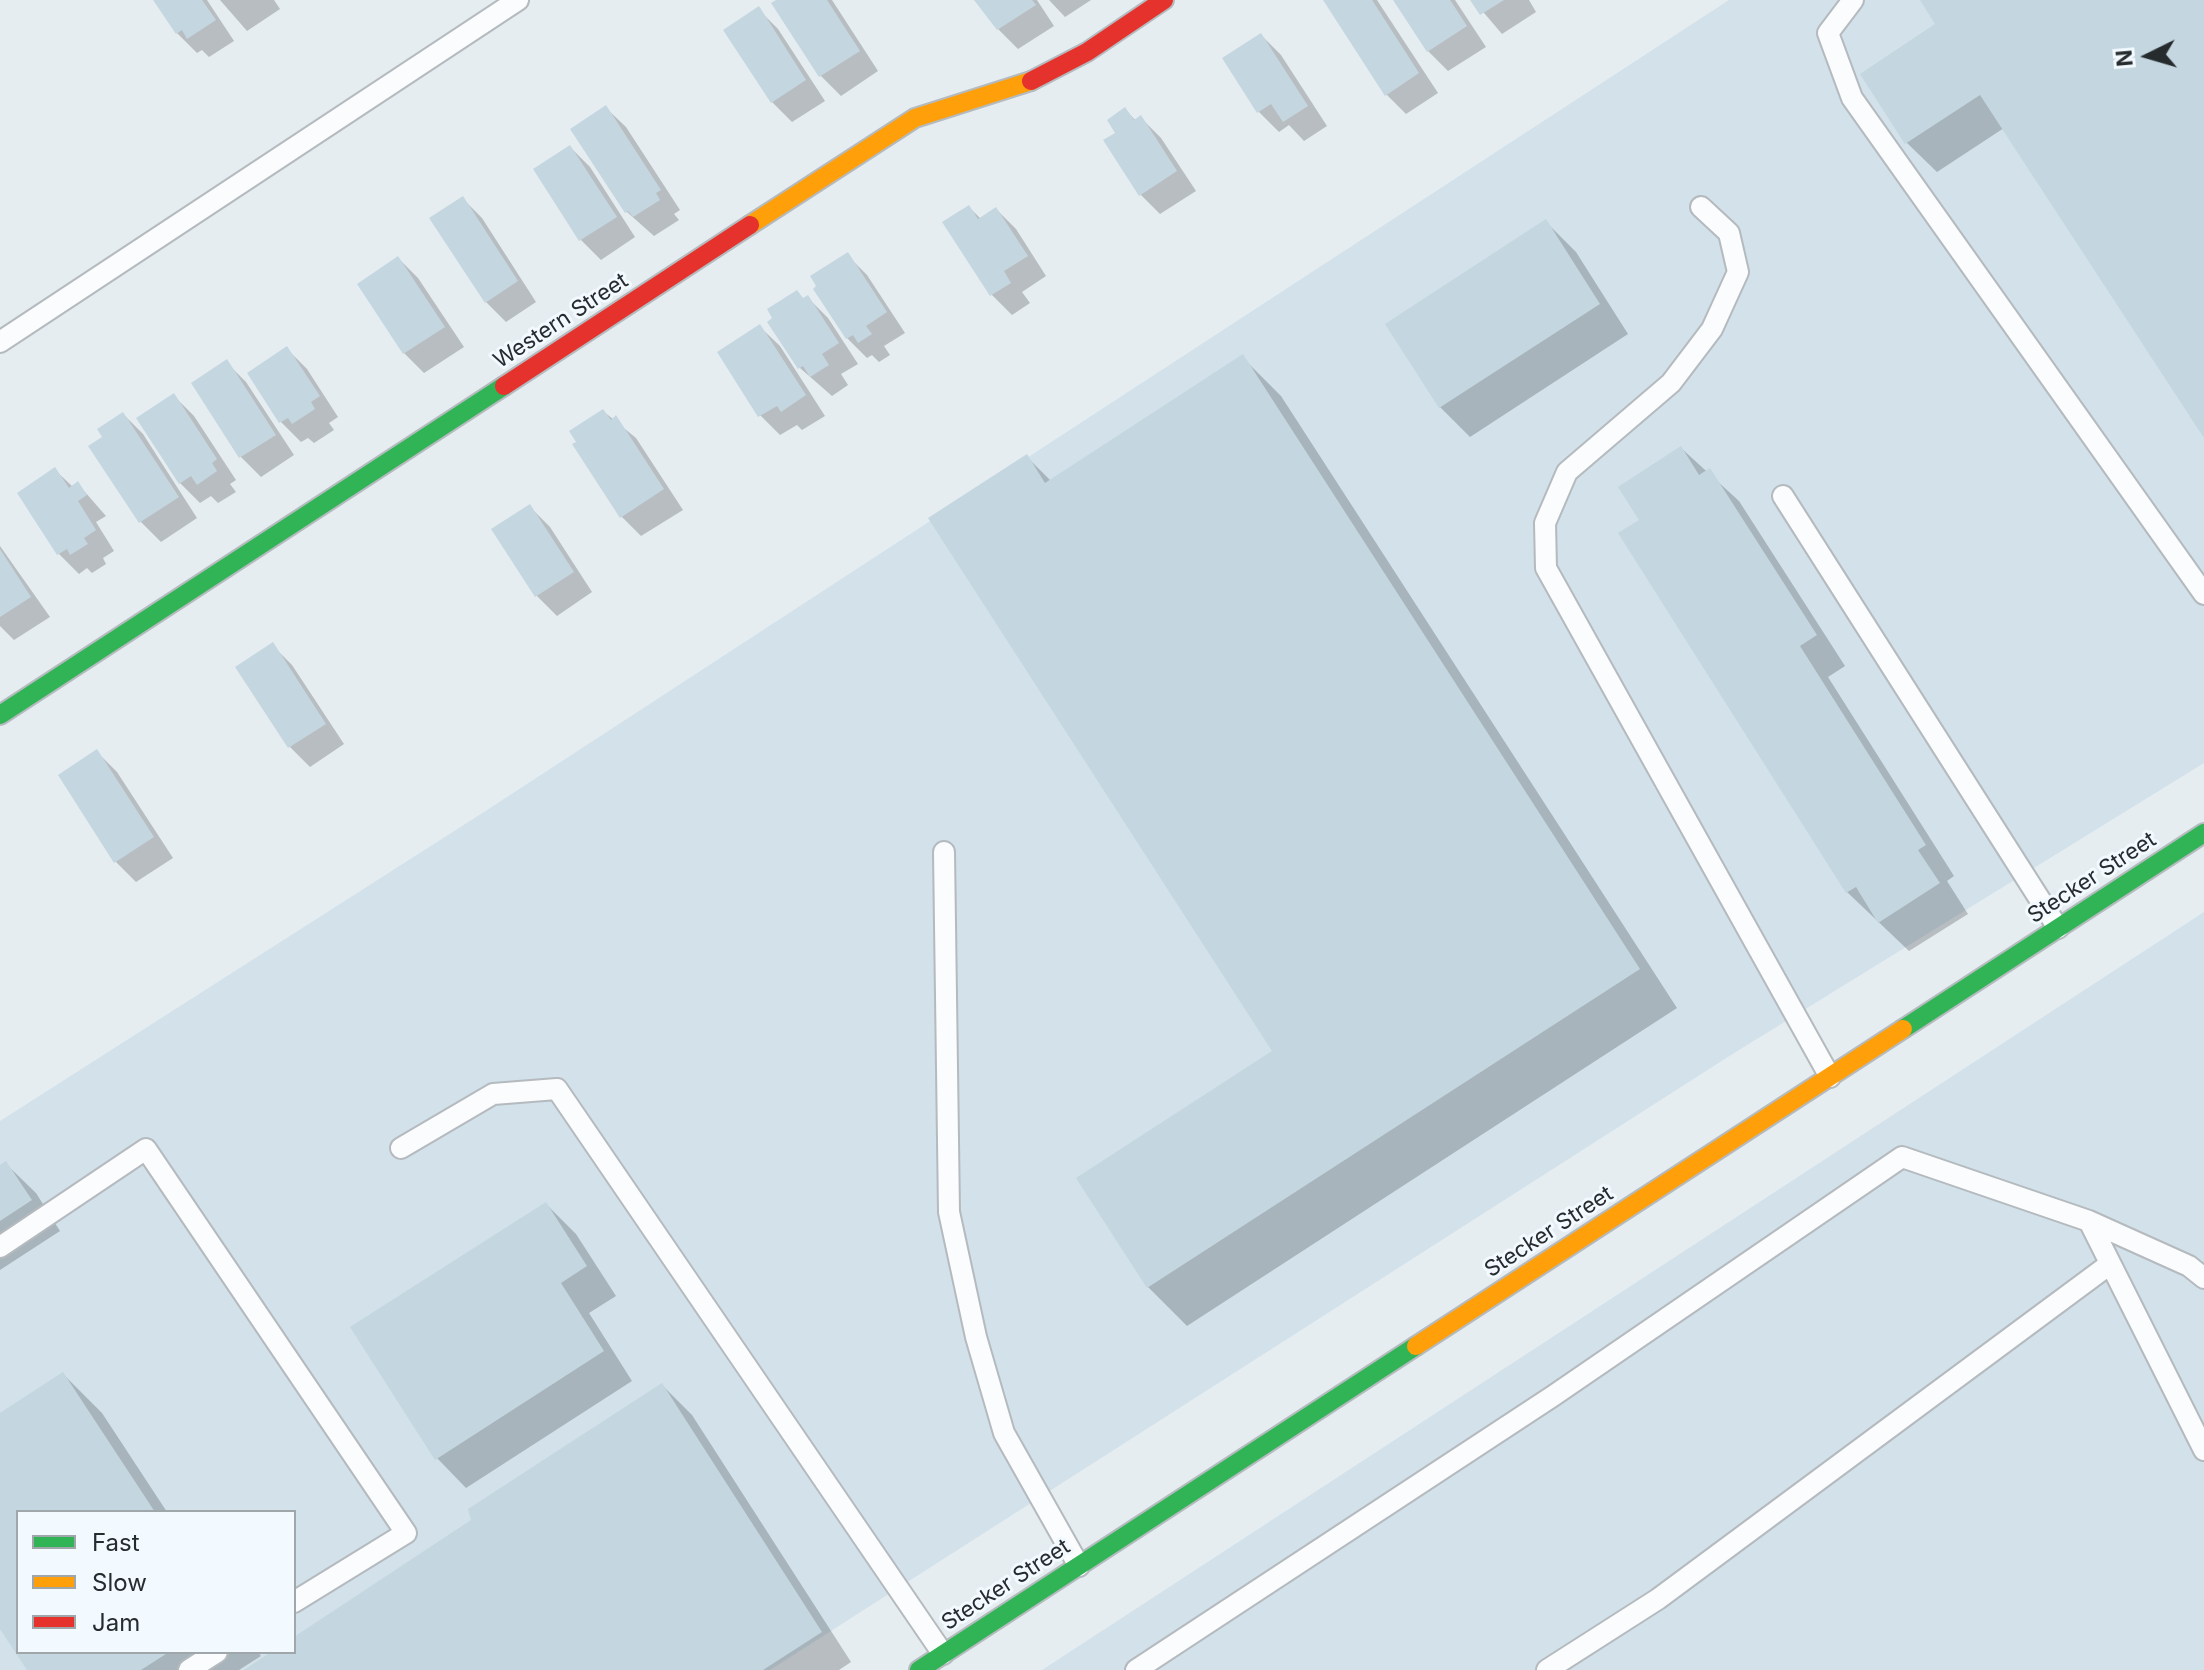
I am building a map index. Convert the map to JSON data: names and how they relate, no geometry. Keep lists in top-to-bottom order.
{
  "streets": {
    "street": ["Western Street", "Stecker Street"]
  },
  "legend": ["Fast", "Slow", "Jam"],
  "north": "left"
}
